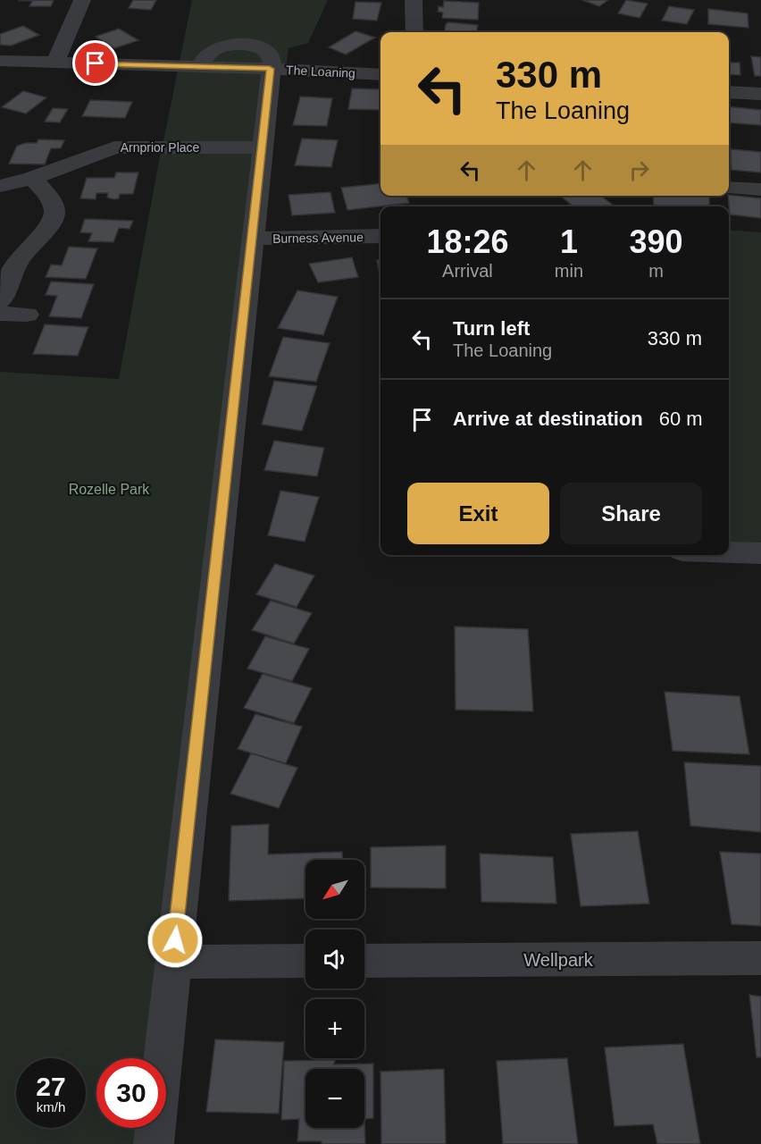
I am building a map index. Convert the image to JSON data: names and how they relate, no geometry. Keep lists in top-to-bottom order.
{
  "streets": {
    "street": [
      "The Loaning",
      "Arnprior Place",
      "Burness Avenue",
      "Wellpark"
    ]
  },
  "crossings": [
    ["The Loaning", "Burness Avenue"],
    ["Arnprior Place", "Burness Avenue"]
  ],
  "parks": ["Rozelle Park"],
  "north": "bottom left",
  "page": {
    "turn": ["330 m", "The Loaning"],
    "eta": [
      "18:26",
      "Arrival",
      "1",
      "min",
      "390",
      "m"
    ],
    "list": [
      {
        "name": "Turn left",
        "note": "The Loaning",
        "value": "330 m"
      },
      {
        "name": "Arrive at destination",
        "value": "60 m"
      }
    ],
    "buttons": ["Exit", "Share"],
    "map_buttons": ["+", "−"],
    "speed": "27 km/h",
    "limit": "30"
  }
}
